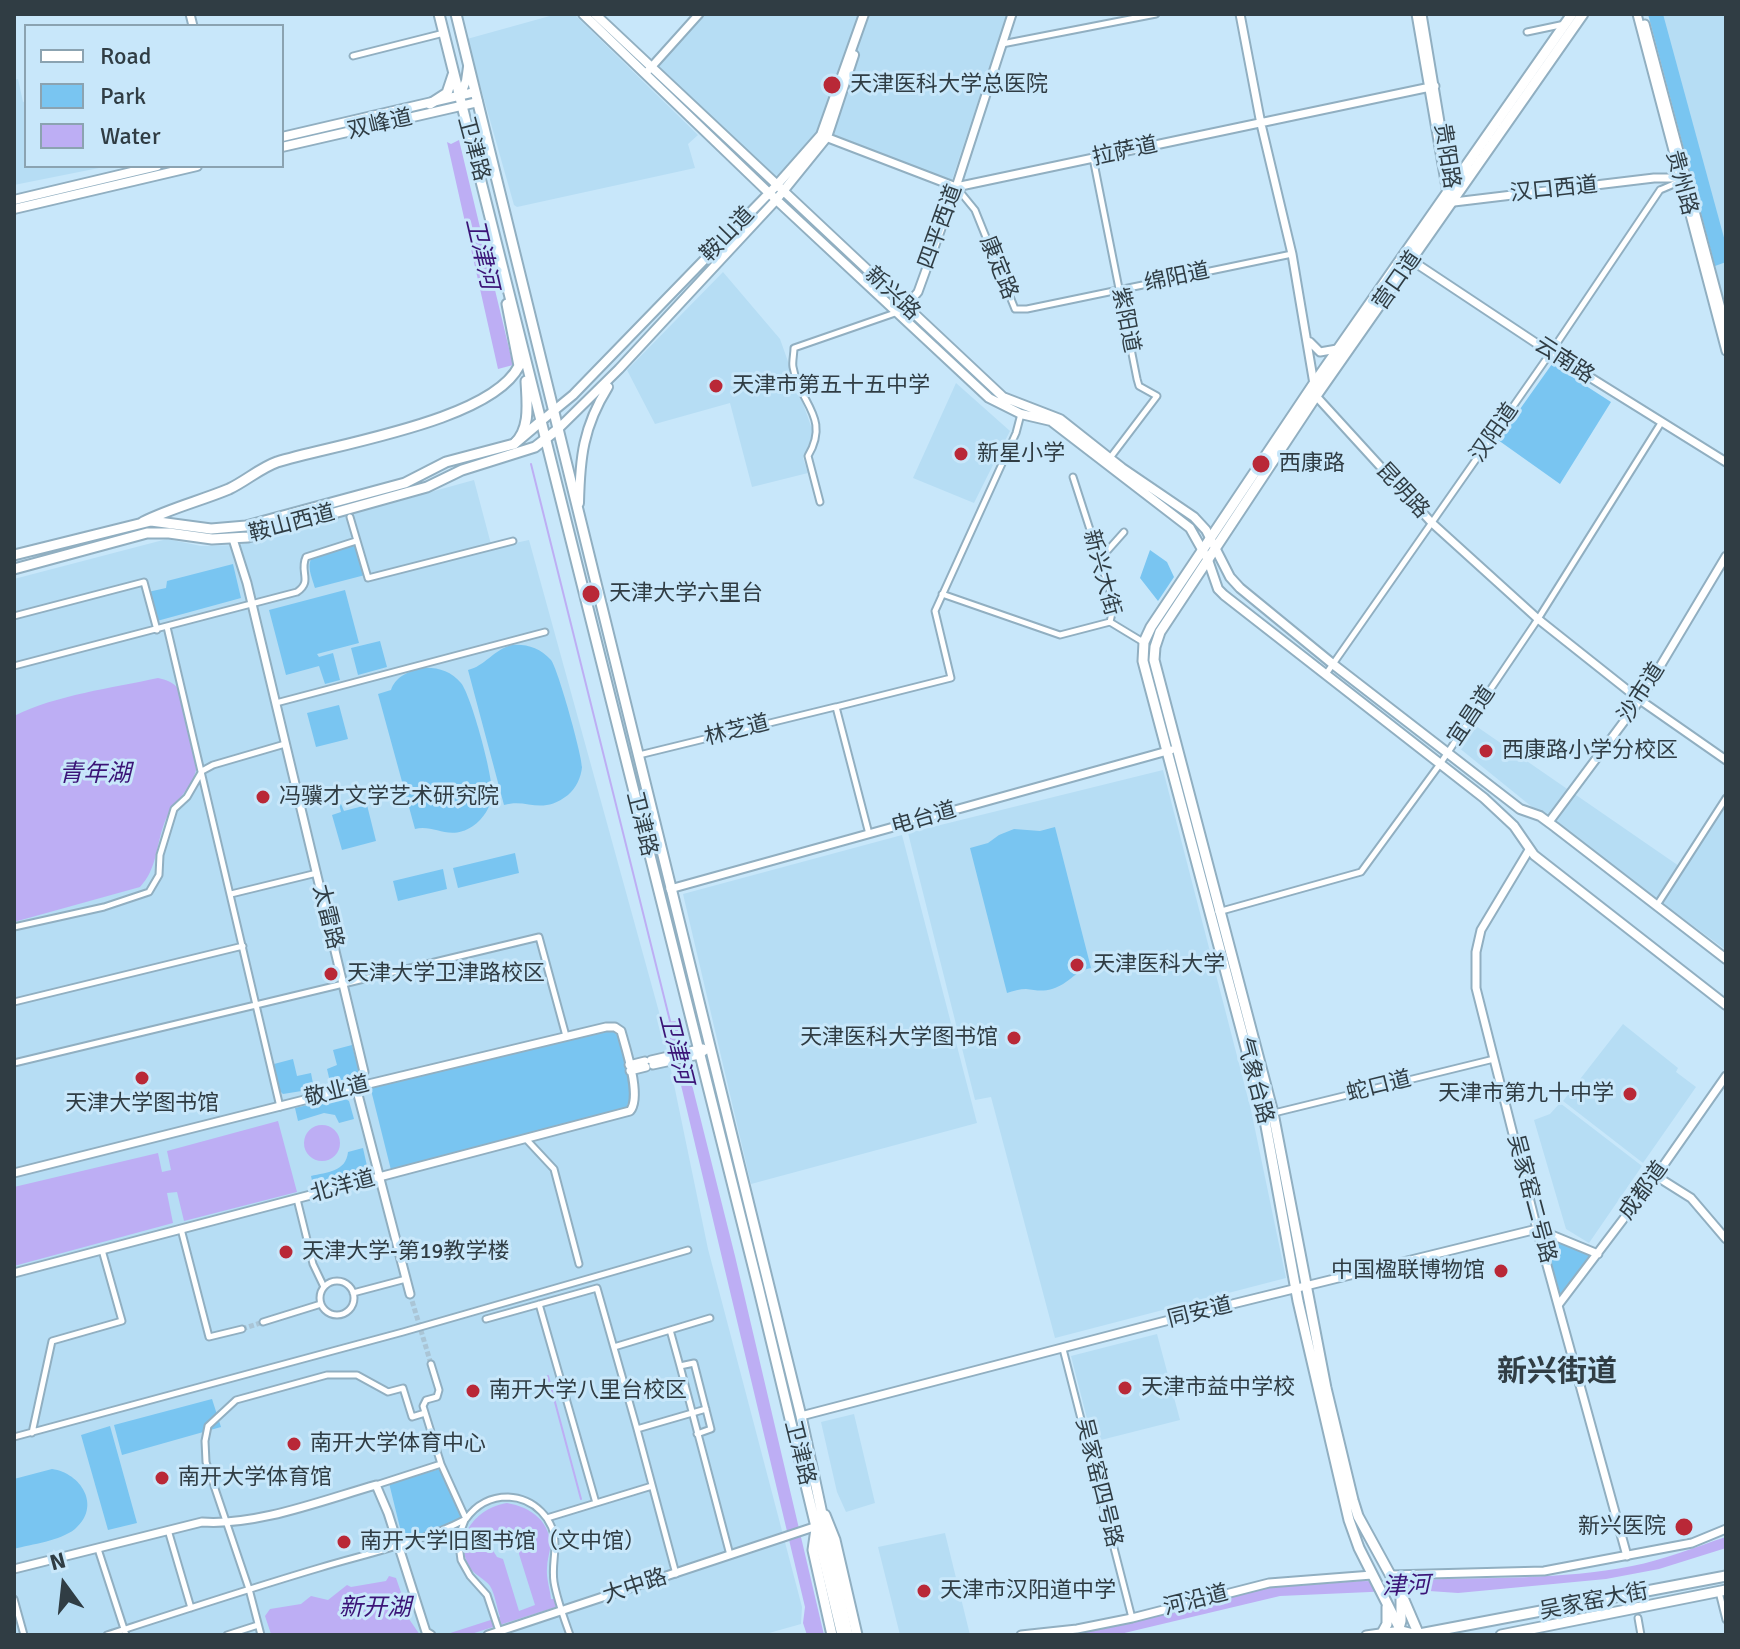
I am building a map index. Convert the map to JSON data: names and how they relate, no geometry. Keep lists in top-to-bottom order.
{
  "streets": {
    "main road": [
      "双峰道",
      "卫津路",
      "鞍山道",
      "营口道",
      "新兴路",
      "鞍山西道",
      "气象台路",
      "吴家窑大街"
    ],
    "street": [
      "拉萨道",
      "贵阳路",
      "贵州路",
      "汉口西道",
      "四平西道",
      "康定路",
      "绵阳道",
      "紫阳道",
      "云南路",
      "汉阳道",
      "昆明路",
      "新兴大街",
      "沙市道",
      "宜昌道",
      "林芝道",
      "电台道",
      "太雷路",
      "蛇口道",
      "敬业道",
      "北洋道",
      "成都道",
      "吴家窑二号路",
      "同安道",
      "吴家窑四号路",
      "大中路",
      "河沿道"
    ]
  },
  "crossings": [
    ["双峰道", "卫津路"],
    ["卫津路", "鞍山道"],
    ["卫津路", "鞍山西道"],
    ["卫津路", "林芝道"],
    ["卫津路", "电台道"],
    ["卫津路", "同安道"],
    ["卫津路", "大中路"],
    ["拉萨道", "贵阳路"],
    ["拉萨道", "四平西道"],
    ["拉萨道", "康定路"],
    ["拉萨道", "紫阳道"],
    ["贵阳路", "汉口西道"],
    ["贵阳路", "营口道"],
    ["贵州路", "汉口西道"],
    ["汉口西道", "营口道"],
    ["四平西道", "康定路"],
    ["四平西道", "新兴路"],
    ["鞍山道", "新兴路"],
    ["鞍山道", "鞍山西道"],
    ["康定路", "绵阳道"],
    ["绵阳道", "紫阳道"],
    ["营口道", "新兴路"],
    ["营口道", "云南路"],
    ["营口道", "昆明路"],
    ["新兴路", "紫阳道"],
    ["云南路", "汉阳道"],
    ["云南路", "宜昌道"],
    ["汉阳道", "昆明路"],
    ["昆明路", "沙市道"],
    ["昆明路", "宜昌道"],
    ["鞍山西道", "太雷路"],
    ["新兴大街", "气象台路"],
    ["宜昌道", "气象台路"],
    ["电台道", "气象台路"],
    ["太雷路", "敬业道"],
    ["太雷路", "北洋道"],
    ["气象台路", "蛇口道"],
    ["气象台路", "同安道"],
    ["气象台路", "河沿道"],
    ["气象台路", "吴家窑大街"],
    ["蛇口道", "吴家窑二号路"],
    ["敬业道", "北洋道"],
    ["成都道", "吴家窑二号路"],
    ["吴家窑二号路", "同安道"],
    ["同安道", "吴家窑四号路"],
    ["吴家窑四号路", "河沿道"]
  ],
  "districts": ["新兴街道"],
  "water": [
    "卫津河",
    "青年湖",
    "津河",
    "新开湖"
  ],
  "places": [
    "天津医科大学总医院",
    "天津市第五十五中学",
    "新星小学",
    "西康路",
    "天津大学六里台",
    "西康路小学分校区",
    "冯骥才文学艺术研究院",
    "天津医科大学",
    "天津大学卫津路校区",
    "天津医科大学图书馆",
    "天津大学图书馆",
    "天津市第九十中学",
    "天津大学-第19教学楼",
    "中国楹联博物馆",
    "天津市益中学校",
    "南开大学八里台校区",
    "南开大学体育中心",
    "南开大学体育馆",
    "新兴医院",
    "南开大学旧图书馆（文中馆）",
    "天津市汉阳道中学"
  ],
  "legend": ["Road", "Park", "Water"],
  "north": "top"
}
